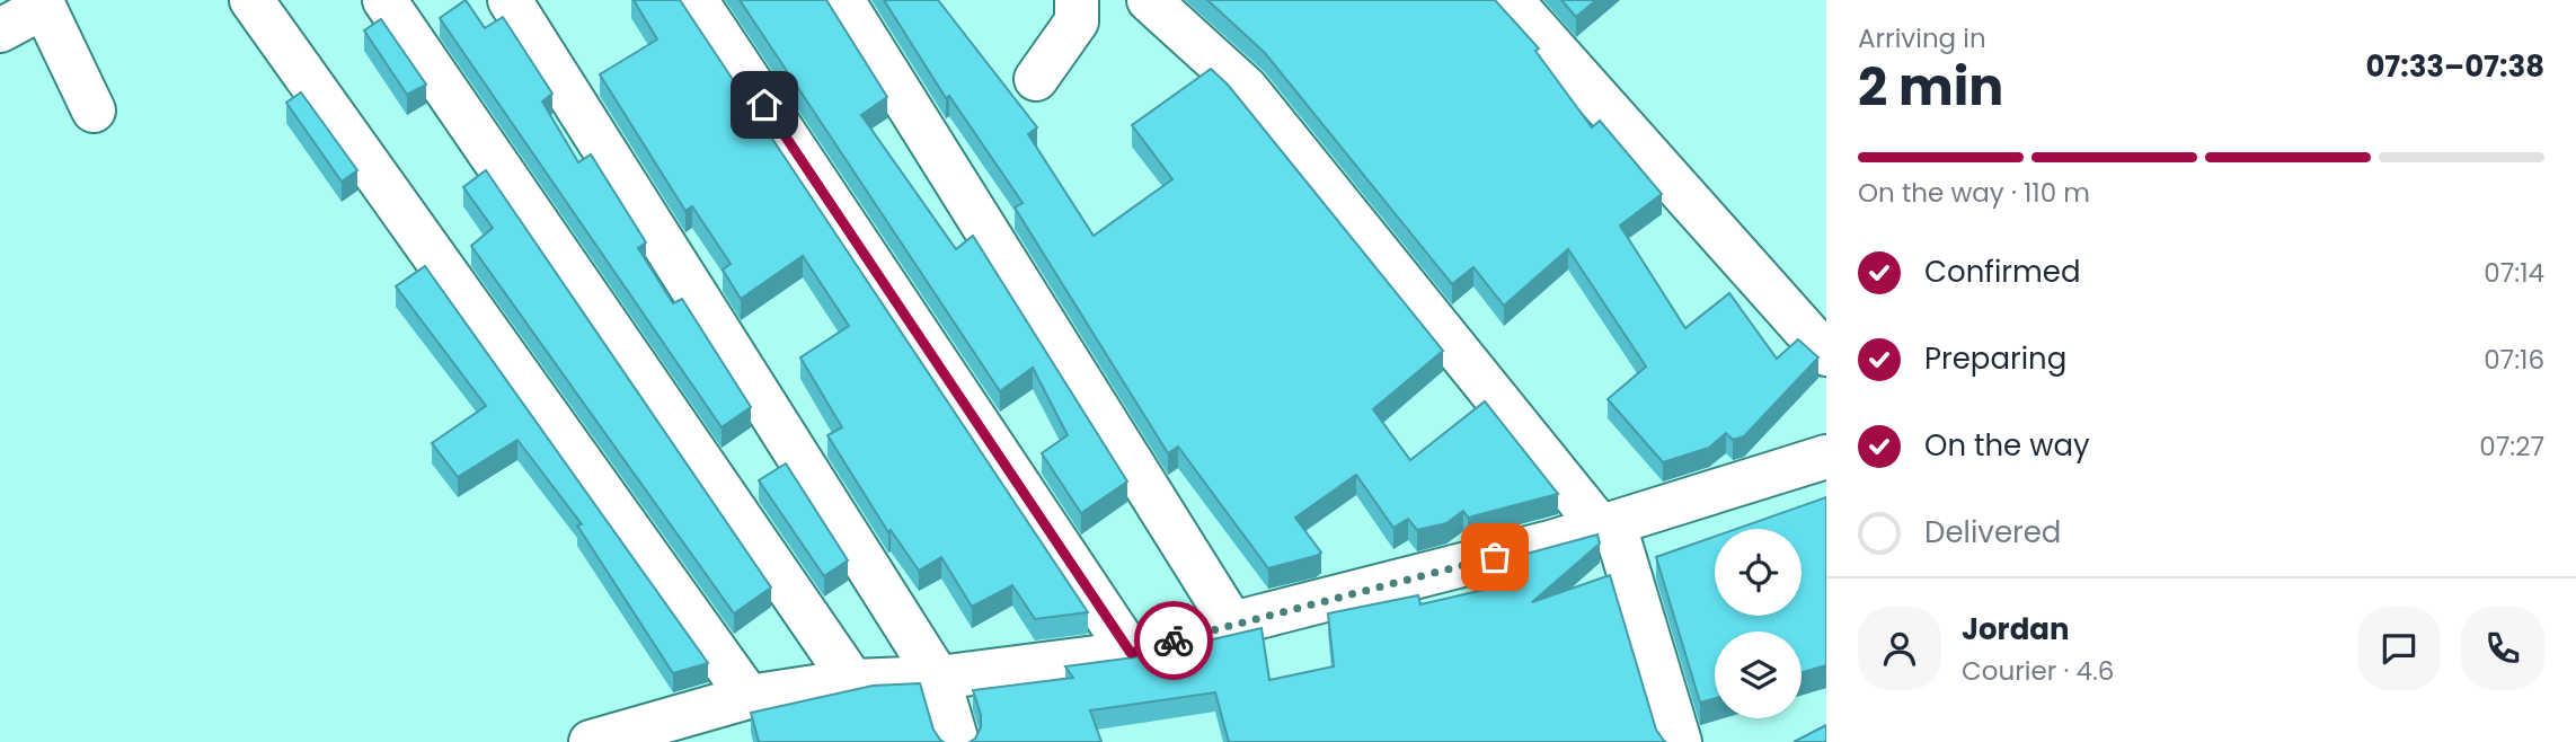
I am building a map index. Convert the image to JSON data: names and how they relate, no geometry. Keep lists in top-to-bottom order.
{
  "page": {
    "heading": ["2 min", "Arriving in", "07:33–07:38"],
    "panel": ["Jordan", "Courier · 4.6"],
    "bar": "On the way · 110 m",
    "list": [
      ["Confirmed", "07:14"],
      ["Preparing", "07:16"],
      ["On the way", "07:27"],
      "Delivered"
    ]
  }
}
